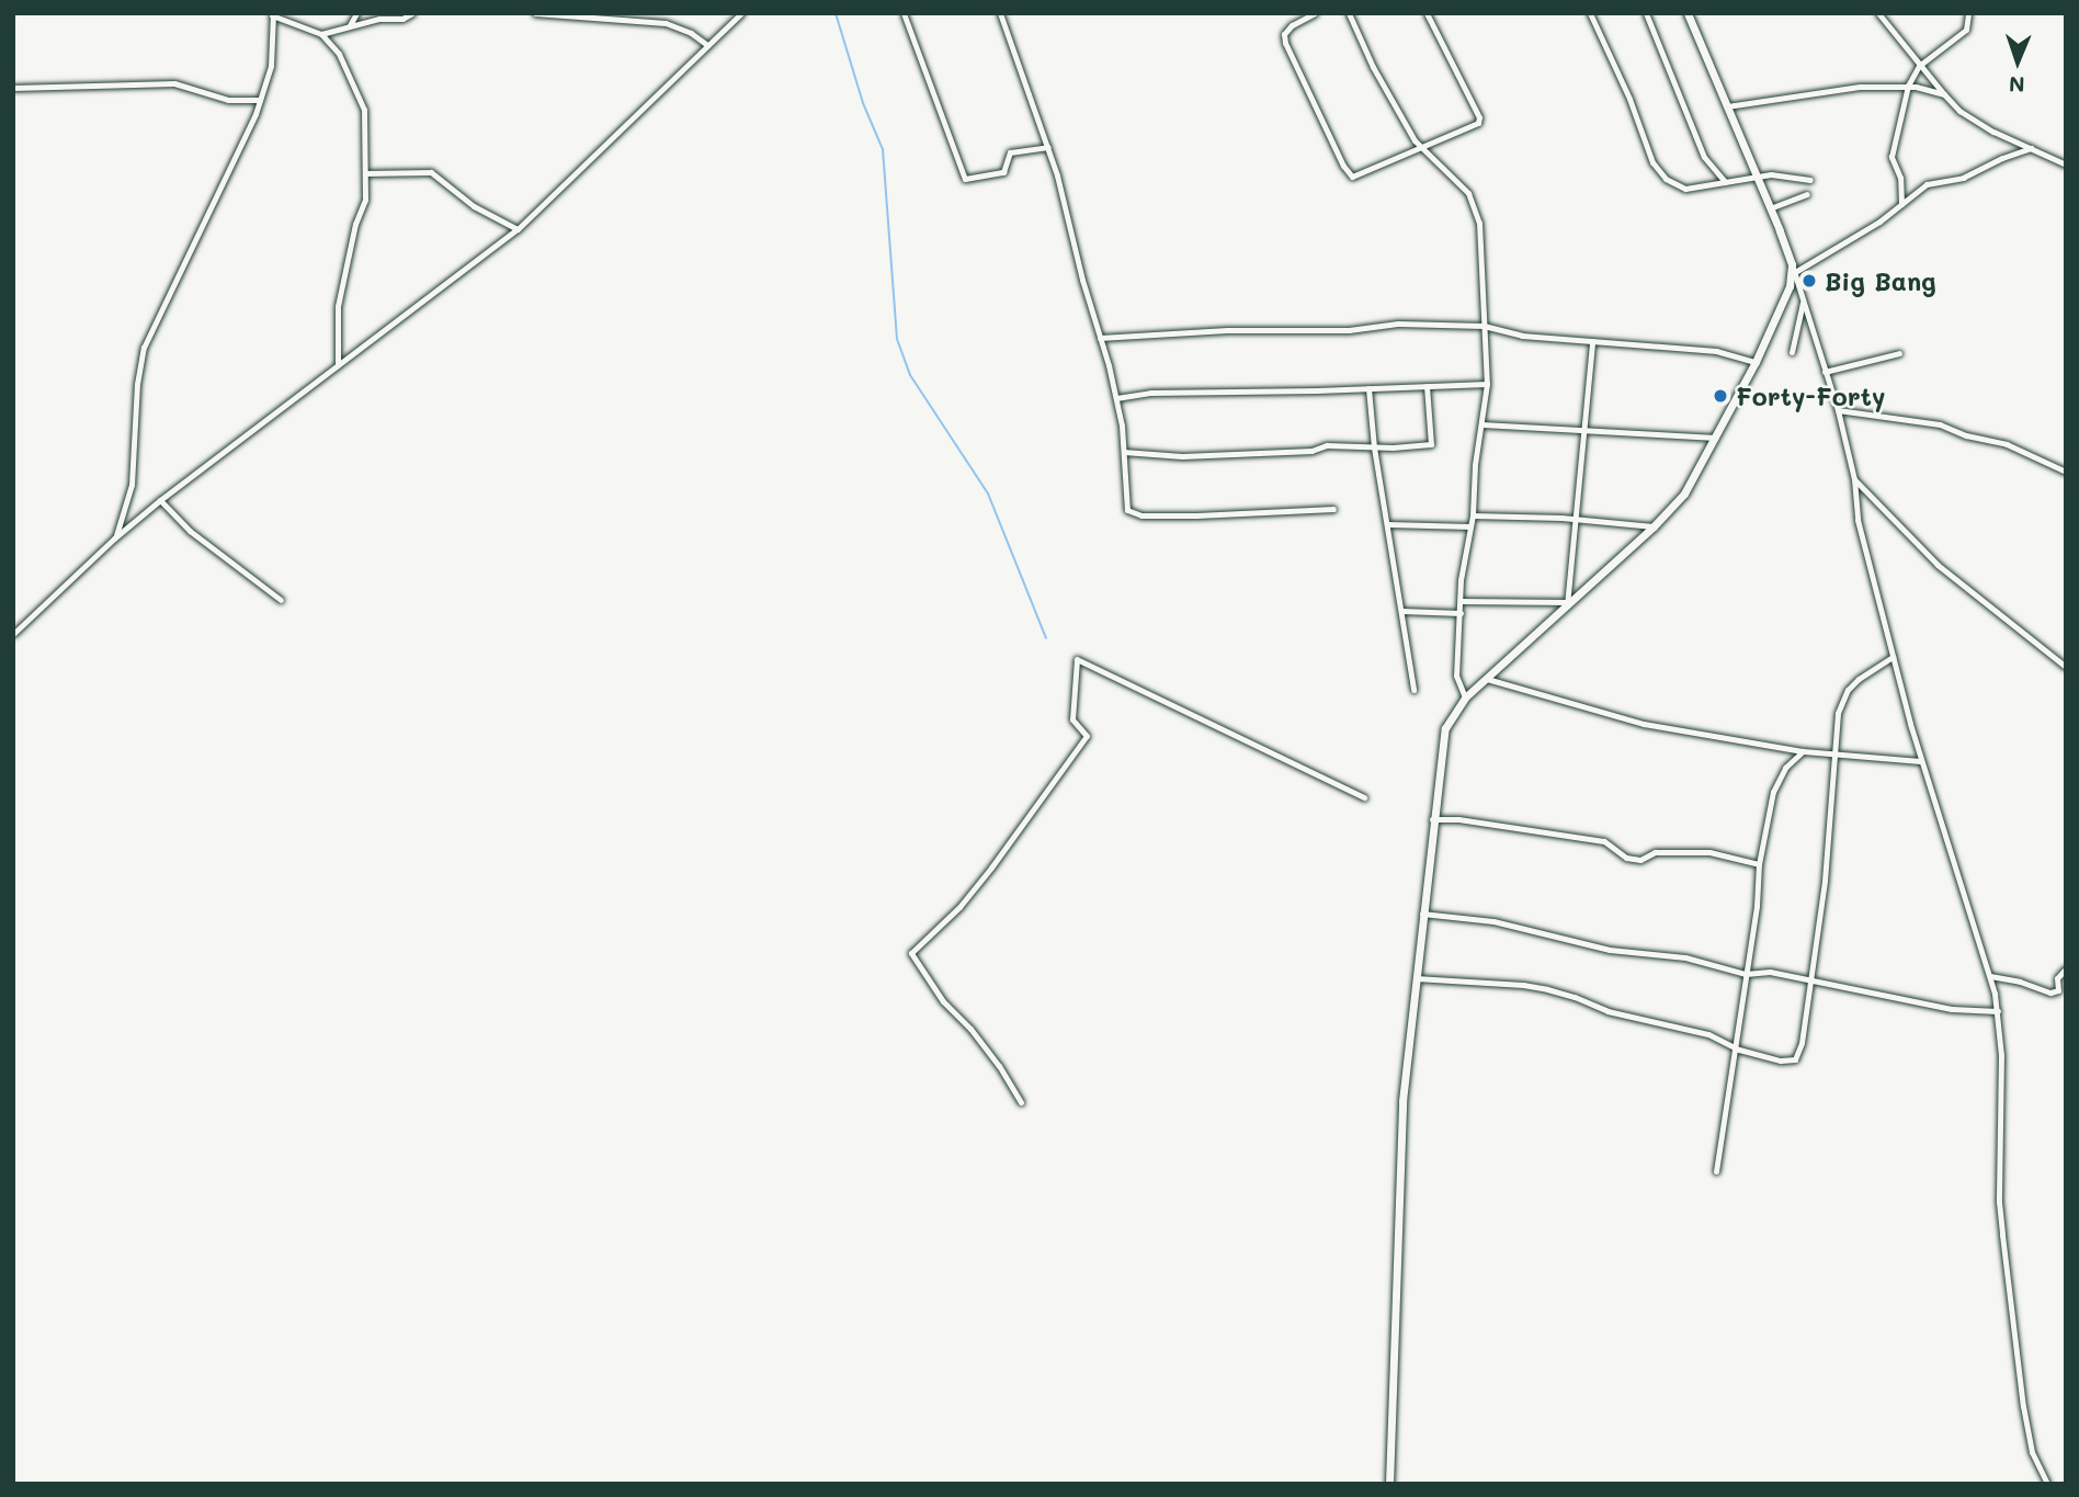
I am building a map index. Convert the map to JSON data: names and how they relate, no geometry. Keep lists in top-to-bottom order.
{
  "places": ["Big Bang", "Forty-Forty"],
  "north": "bottom"
}
